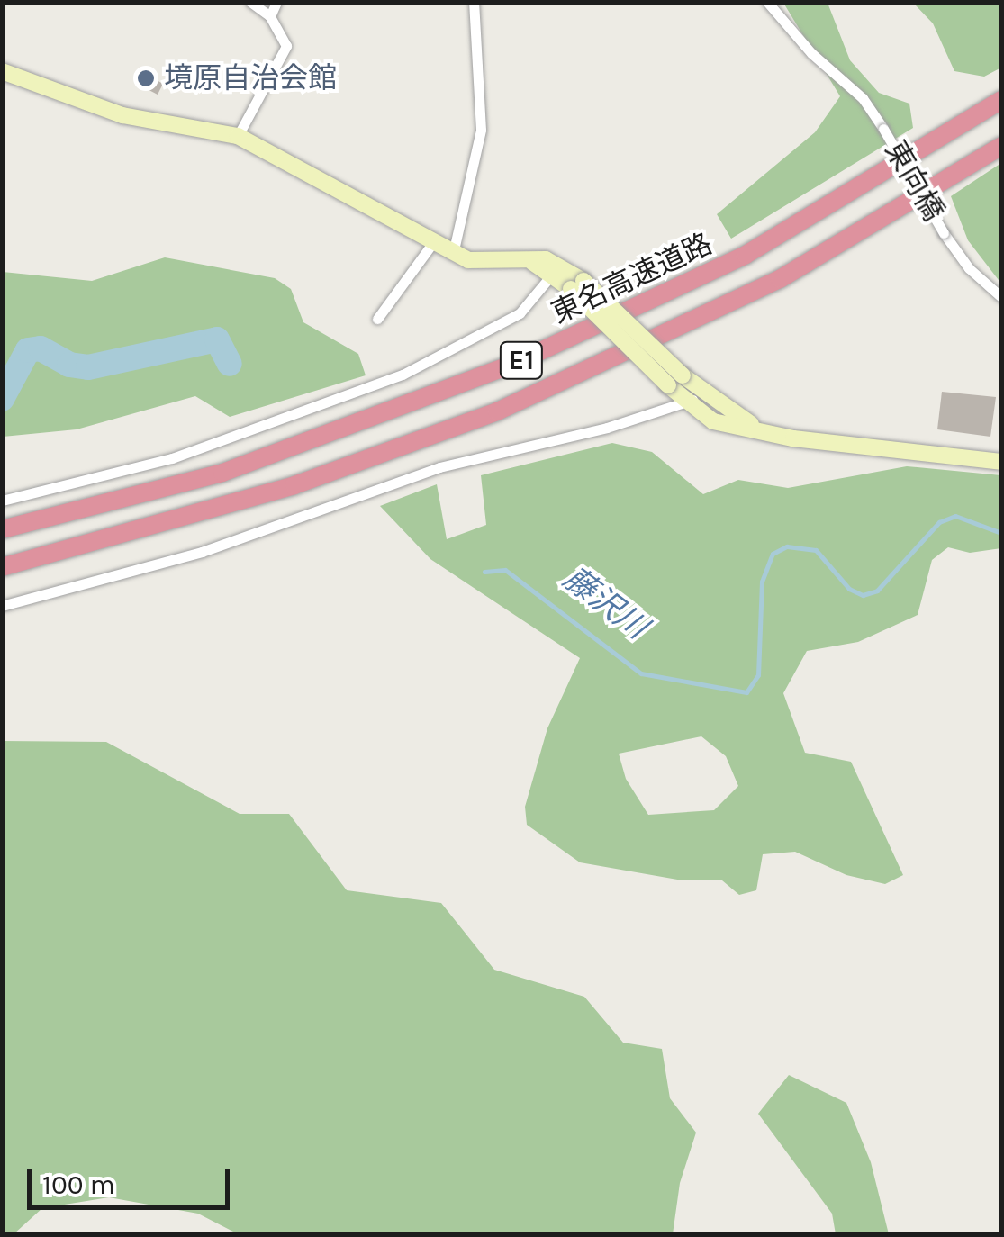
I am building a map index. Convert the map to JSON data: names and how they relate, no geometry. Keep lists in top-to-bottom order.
{
  "streets": {
    "highway": ["東名高速道路", "E1"],
    "street": ["東向橋"]
  },
  "water": ["藤沢川"],
  "places": ["境原自治会館"],
  "scale_bar": "100 m"
}
